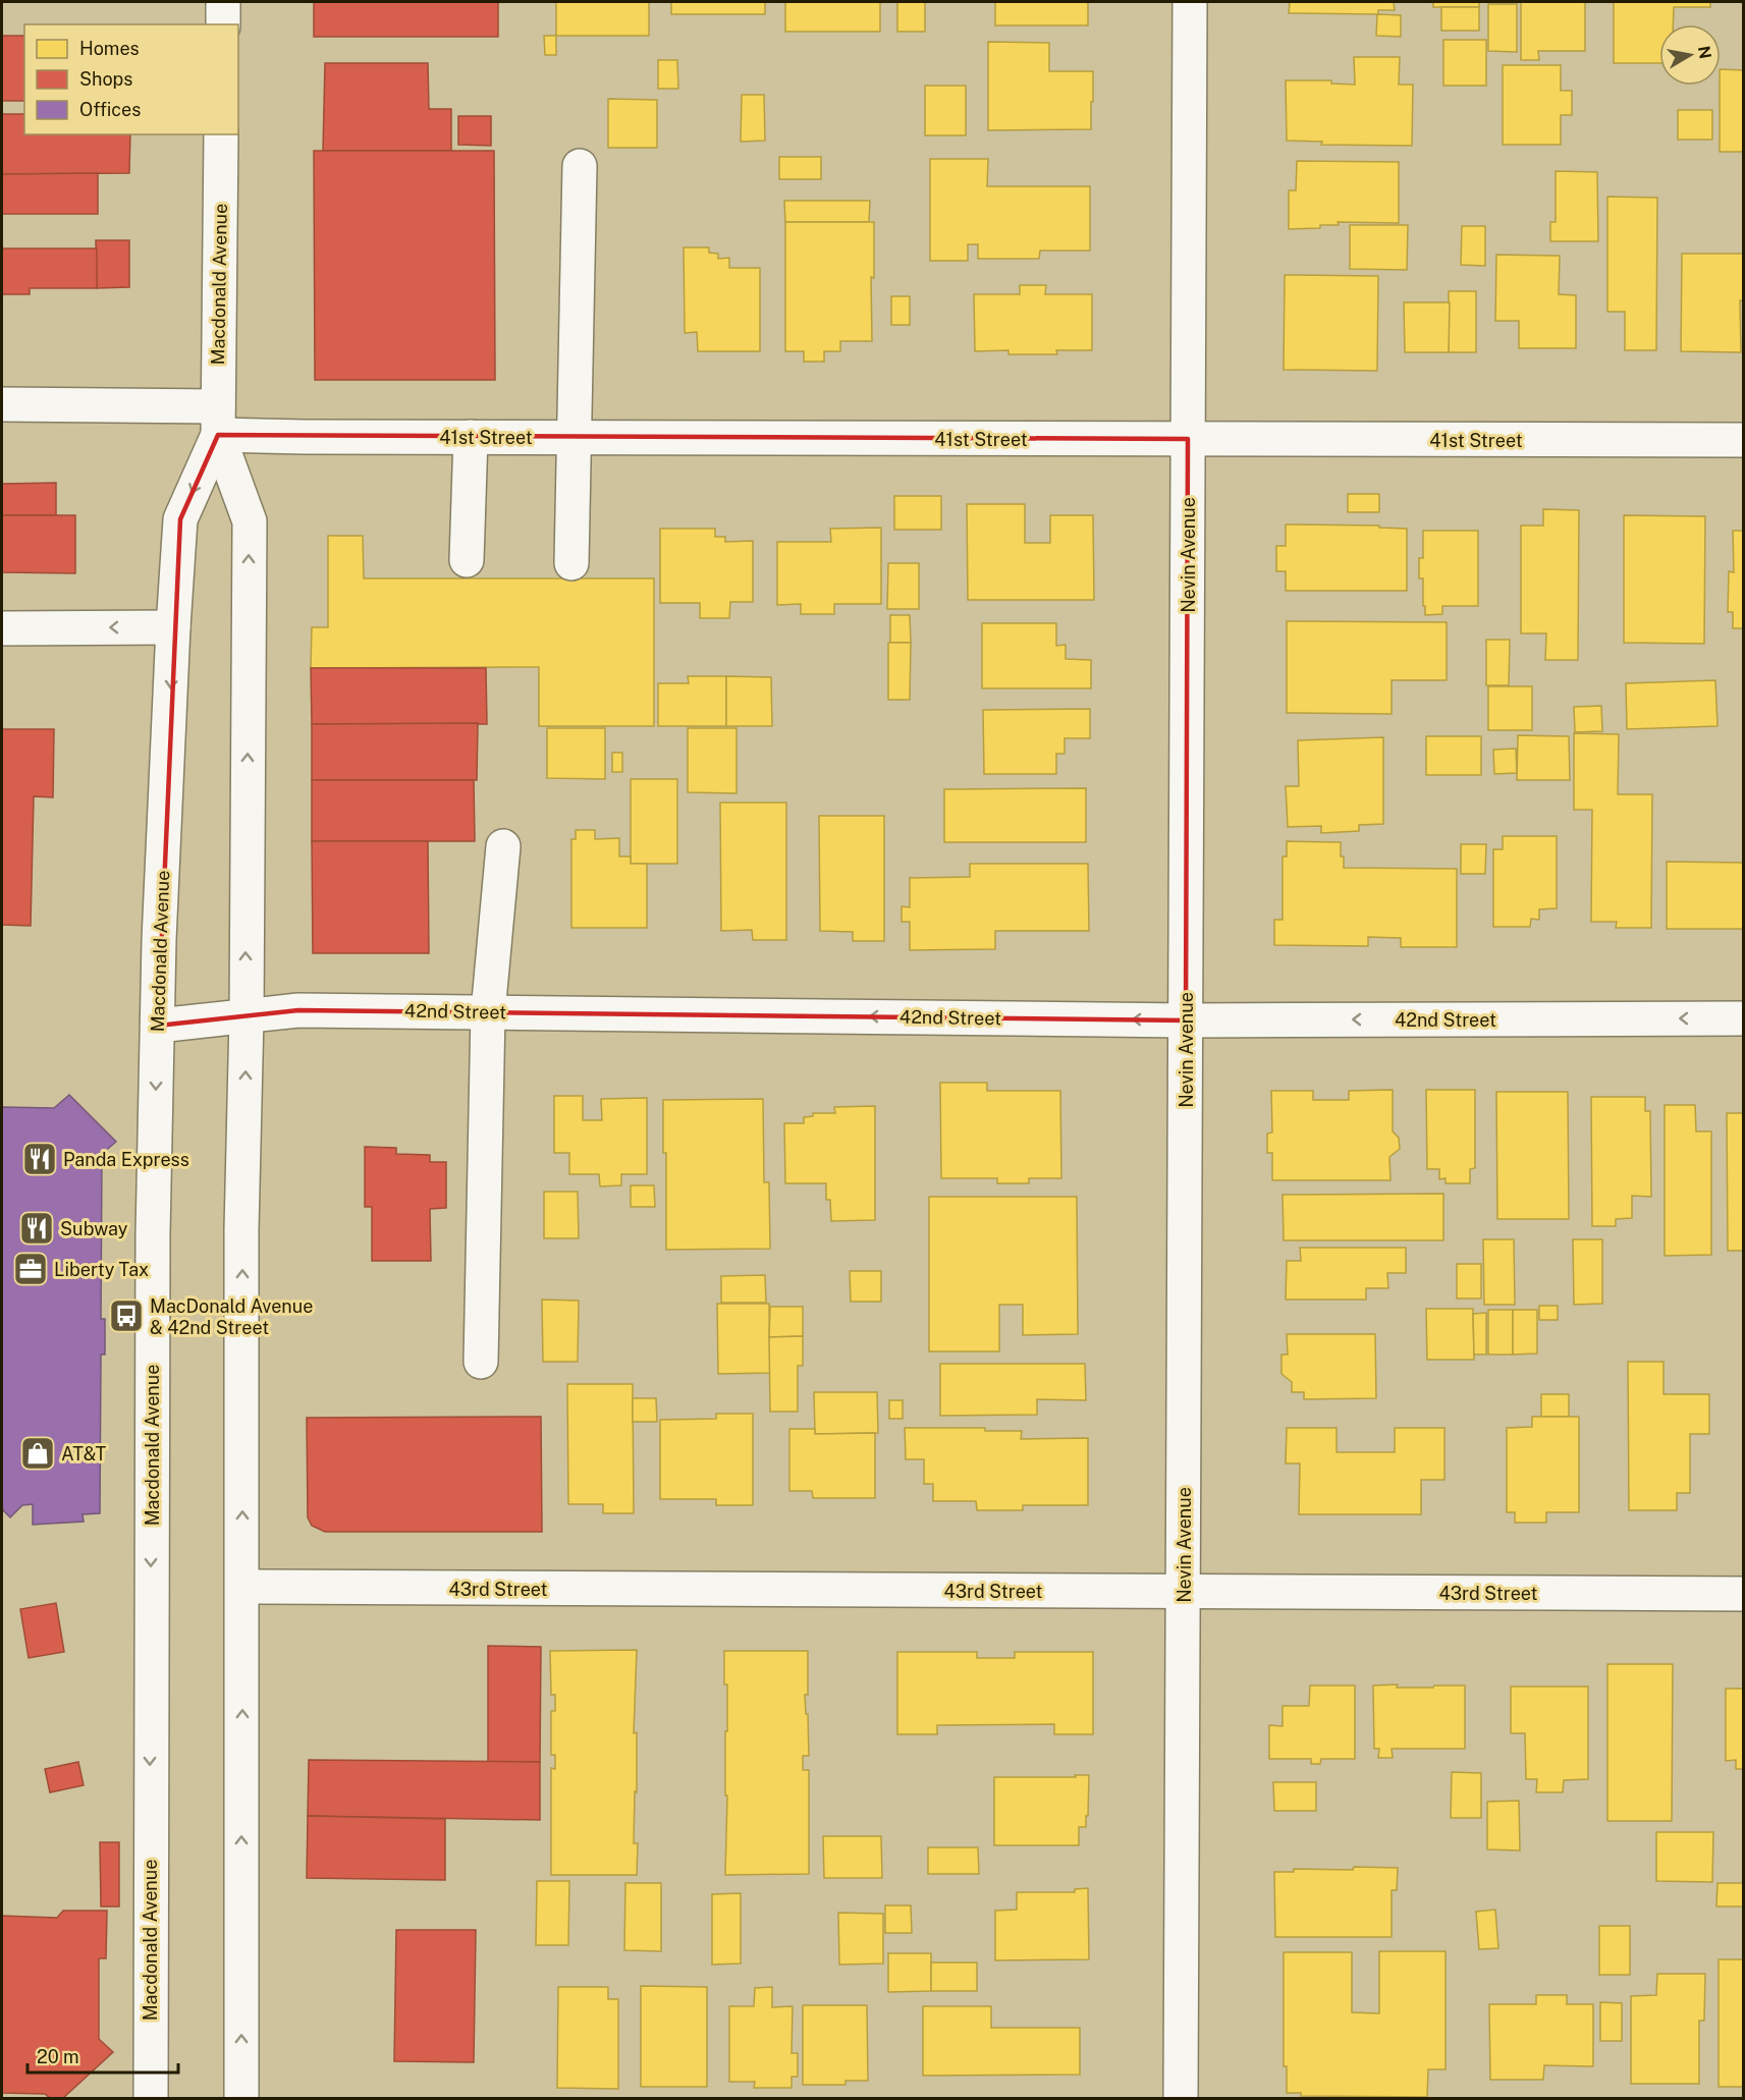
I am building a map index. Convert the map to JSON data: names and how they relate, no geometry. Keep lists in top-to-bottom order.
{
  "streets": {
    "street": [
      "Macdonald Avenue",
      "41st Street",
      "Nevin Avenue",
      "42nd Street",
      "43rd Street"
    ]
  },
  "crossings": [
    ["Macdonald Avenue", "41st Street"],
    ["Macdonald Avenue", "42nd Street"],
    ["Macdonald Avenue", "43rd Street"],
    ["41st Street", "Nevin Avenue"],
    ["Nevin Avenue", "42nd Street"],
    ["Nevin Avenue", "43rd Street"]
  ],
  "one_way": ["42nd Street"],
  "places": {
    "restaurant": ["Panda Express", "Subway"],
    "office": ["Liberty Tax"],
    "bus stop": ["MacDonald Avenue & 42nd Street"],
    "shop": ["AT&T"]
  },
  "legend": ["Homes", "Shops", "Offices"],
  "scale_bar": "20 m",
  "north": "right"
}
